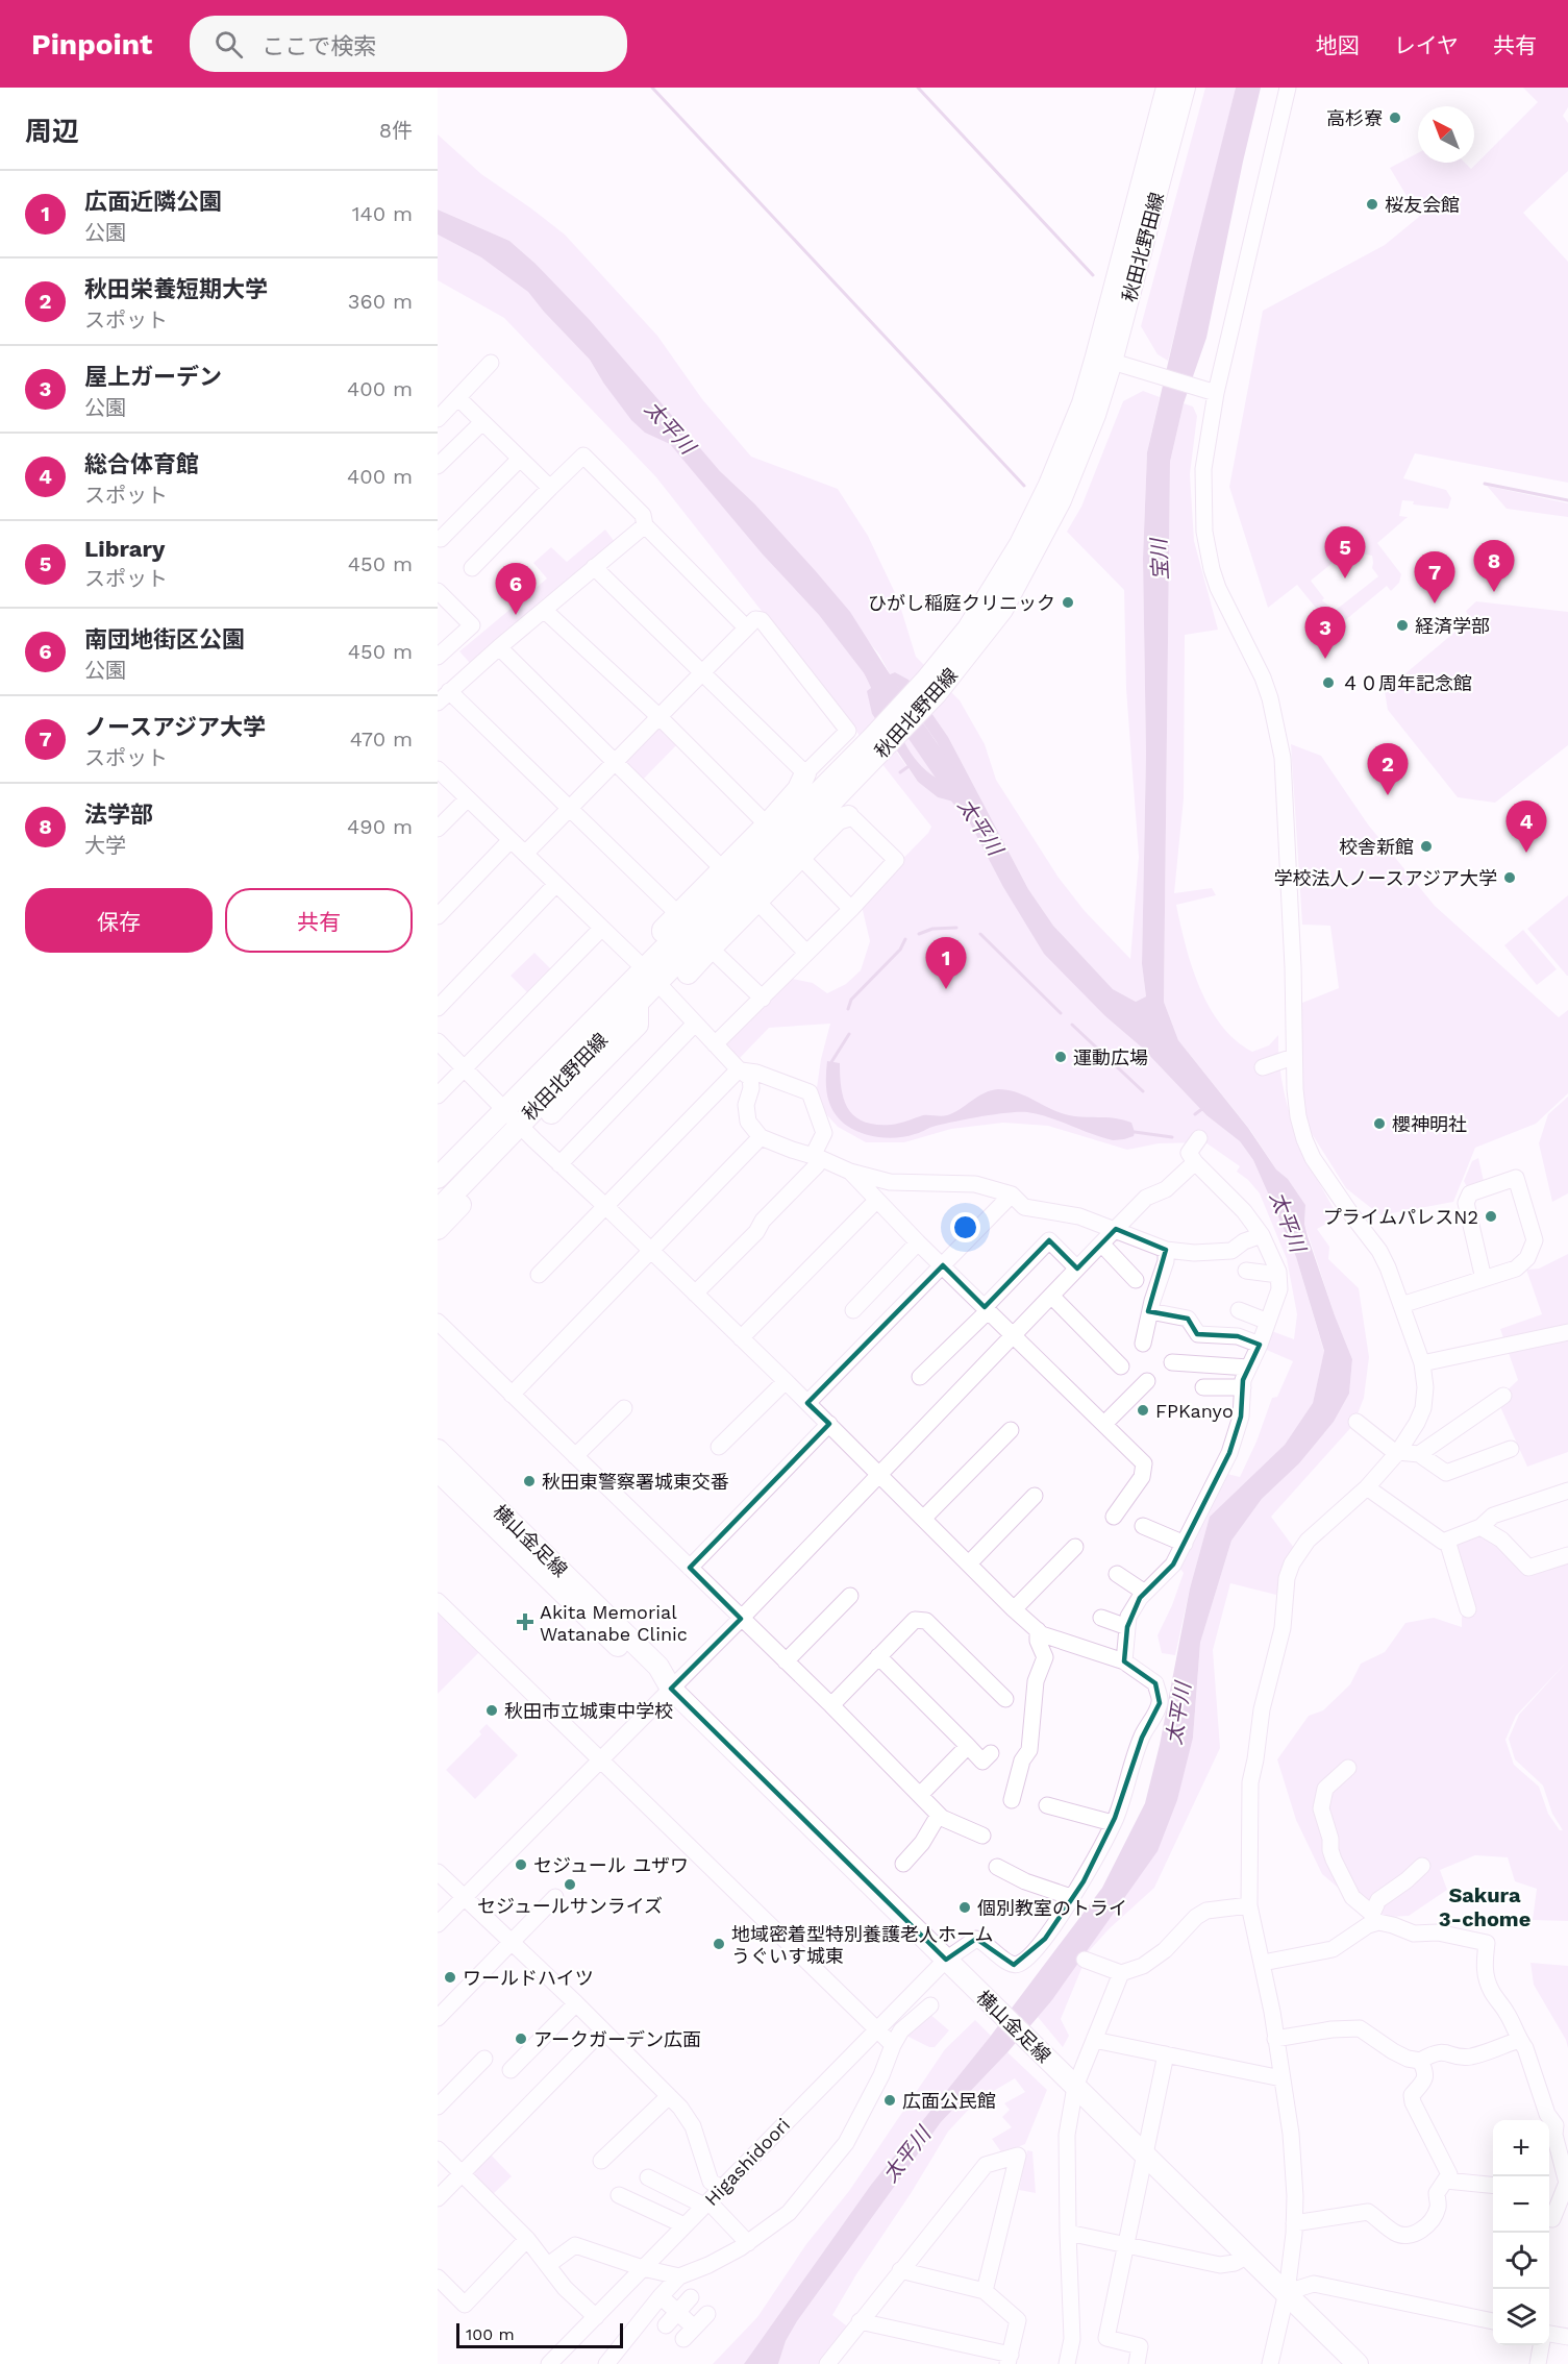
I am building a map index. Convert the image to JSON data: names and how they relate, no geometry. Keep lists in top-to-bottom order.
{
  "streets": {
    "main road": ["秋田北野田線", "横山金足線"],
    "street": ["Higashidoori"]
  },
  "crossings": [
    ["横山金足線", "Higashidoori"]
  ],
  "districts": ["Sakura 3-chome"],
  "water": ["太平川", "宝川"],
  "places": {
    "other": [
      "高杉寮",
      "桜友会館",
      "ひがし稲庭クリニック",
      "経済学部",
      "４０周年記念館",
      "校舎新館",
      "学校法人ノースアジア大学",
      "運動広場",
      "櫻神明社",
      "プライムパレスN2",
      "FPKanyo",
      "秋田東警察署城東交番",
      "秋田市立城東中学校",
      "セジュール ユザワ",
      "セジュールサンライズ",
      "個別教室のトライ",
      "地域密着型特別養護老人ホーム うぐいす城東",
      "ワールドハイツ",
      "アークガーデン広面",
      "広面公民館"
    ],
    "health": ["Akita Memorial Watanabe Clinic"]
  },
  "scale_bar": "100 m",
  "north": "top left",
  "page": {
    "header": "Pinpoint",
    "search": "ここで検索",
    "nav": ["地図", "レイヤ", "共有"],
    "heading": ["周辺", "8件"],
    "list": [
      {
        "mark": "1",
        "name": "広面近隣公園",
        "note": "公園",
        "value": "140 m"
      },
      {
        "mark": "2",
        "name": "秋田栄養短期大学",
        "note": "スポット",
        "value": "360 m"
      },
      {
        "mark": "3",
        "name": "屋上ガーデン",
        "note": "公園",
        "value": "400 m"
      },
      {
        "mark": "4",
        "name": "総合体育館",
        "note": "スポット",
        "value": "400 m"
      },
      {
        "mark": "5",
        "name": "Library",
        "note": "スポット",
        "value": "450 m"
      },
      {
        "mark": "6",
        "name": "南団地街区公園",
        "note": "公園",
        "value": "450 m"
      },
      {
        "mark": "7",
        "name": "ノースアジア大学",
        "note": "スポット",
        "value": "470 m"
      },
      {
        "mark": "8",
        "name": "法学部",
        "note": "大学",
        "value": "490 m"
      }
    ],
    "pins": [
      "5",
      "8",
      "7",
      "6",
      "3",
      "2",
      "4",
      "1"
    ],
    "buttons": ["保存", "共有"],
    "map_buttons": ["+", "−"],
    "scale": "100 m"
  }
}
